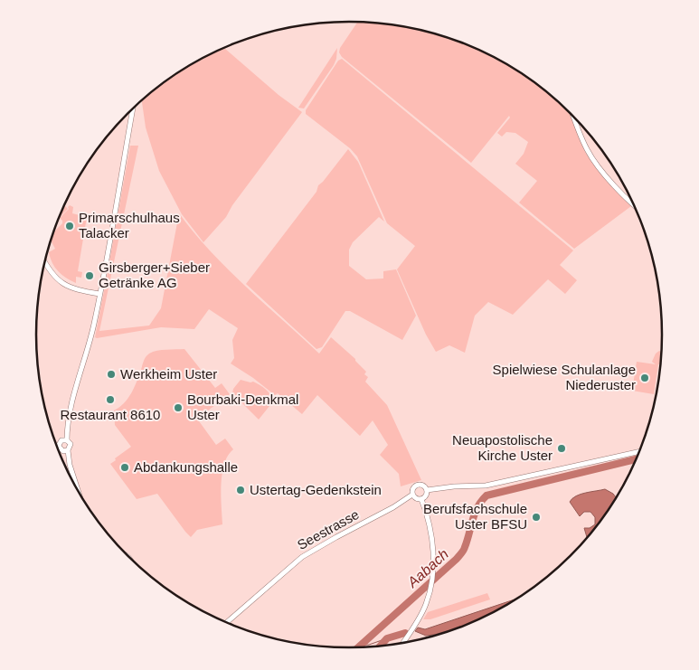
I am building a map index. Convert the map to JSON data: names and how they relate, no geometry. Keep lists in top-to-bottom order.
{
  "streets": {
    "street": ["Seestrasse"]
  },
  "water": ["Aabach"],
  "places": [
    "Primarschulhaus Talacker",
    "Girsberger+Sieber Getränke AG",
    "Werkheim Uster",
    "Spielwiese Schulanlage Niederuster",
    "Restaurant 8610",
    "Bourbaki-Denkmal Uster",
    "Neuapostolische Kirche Uster",
    "Abdankungshalle",
    "Ustertag-Gedenkstein",
    "Berufsfachschule Uster BFSU"
  ]
}
